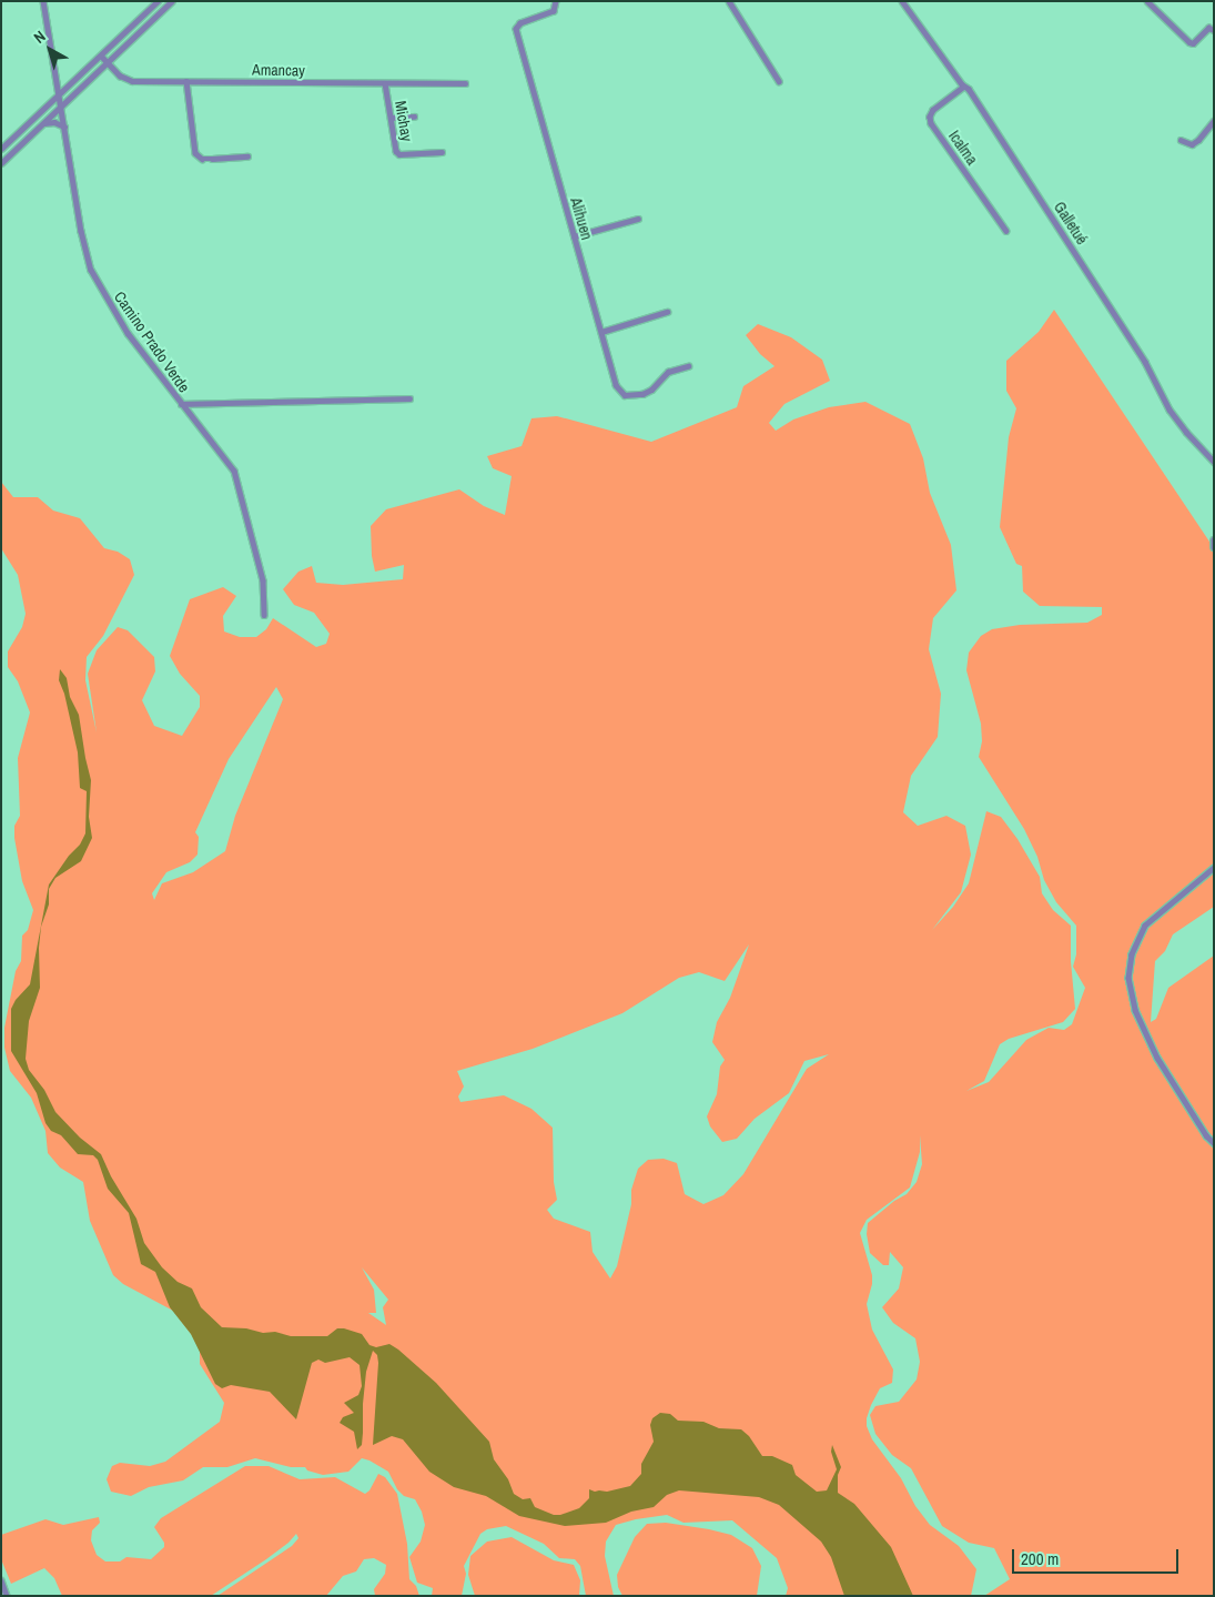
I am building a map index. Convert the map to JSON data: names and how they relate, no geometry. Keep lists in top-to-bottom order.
{
  "streets": {
    "street": [
      "Amancay",
      "Michay",
      "Icalma",
      "Alihuen",
      "Galletué",
      "Camino Prado Verde"
    ]
  },
  "crossings": [
    ["Amancay", "Michay"],
    ["Icalma", "Galletué"]
  ],
  "scale_bar": "200 m",
  "north": "top left"
}
